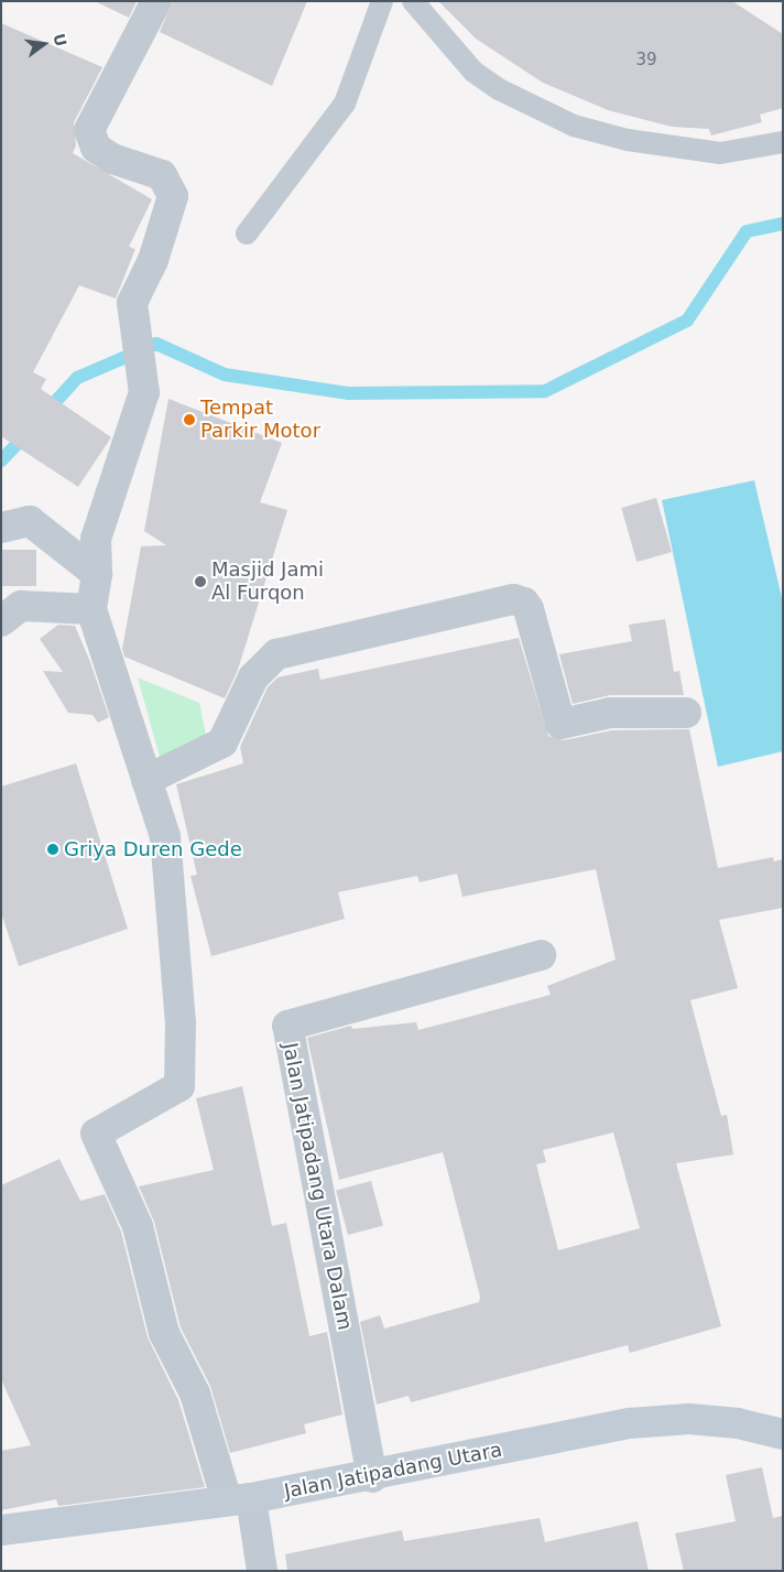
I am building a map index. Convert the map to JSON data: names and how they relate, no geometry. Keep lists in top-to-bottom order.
{
  "streets": {
    "street": ["Jalan Jatipadang Utara Dalam", "Jalan Jatipadang Utara"]
  },
  "crossings": [
    ["Jalan Jatipadang Utara Dalam", "Jalan Jatipadang Utara"]
  ],
  "places": ["Tempat Parkir Motor", "Masjid Jami Al Furqon", "Griya Duren Gede"],
  "house_numbers": ["39"],
  "north": "right"
}
